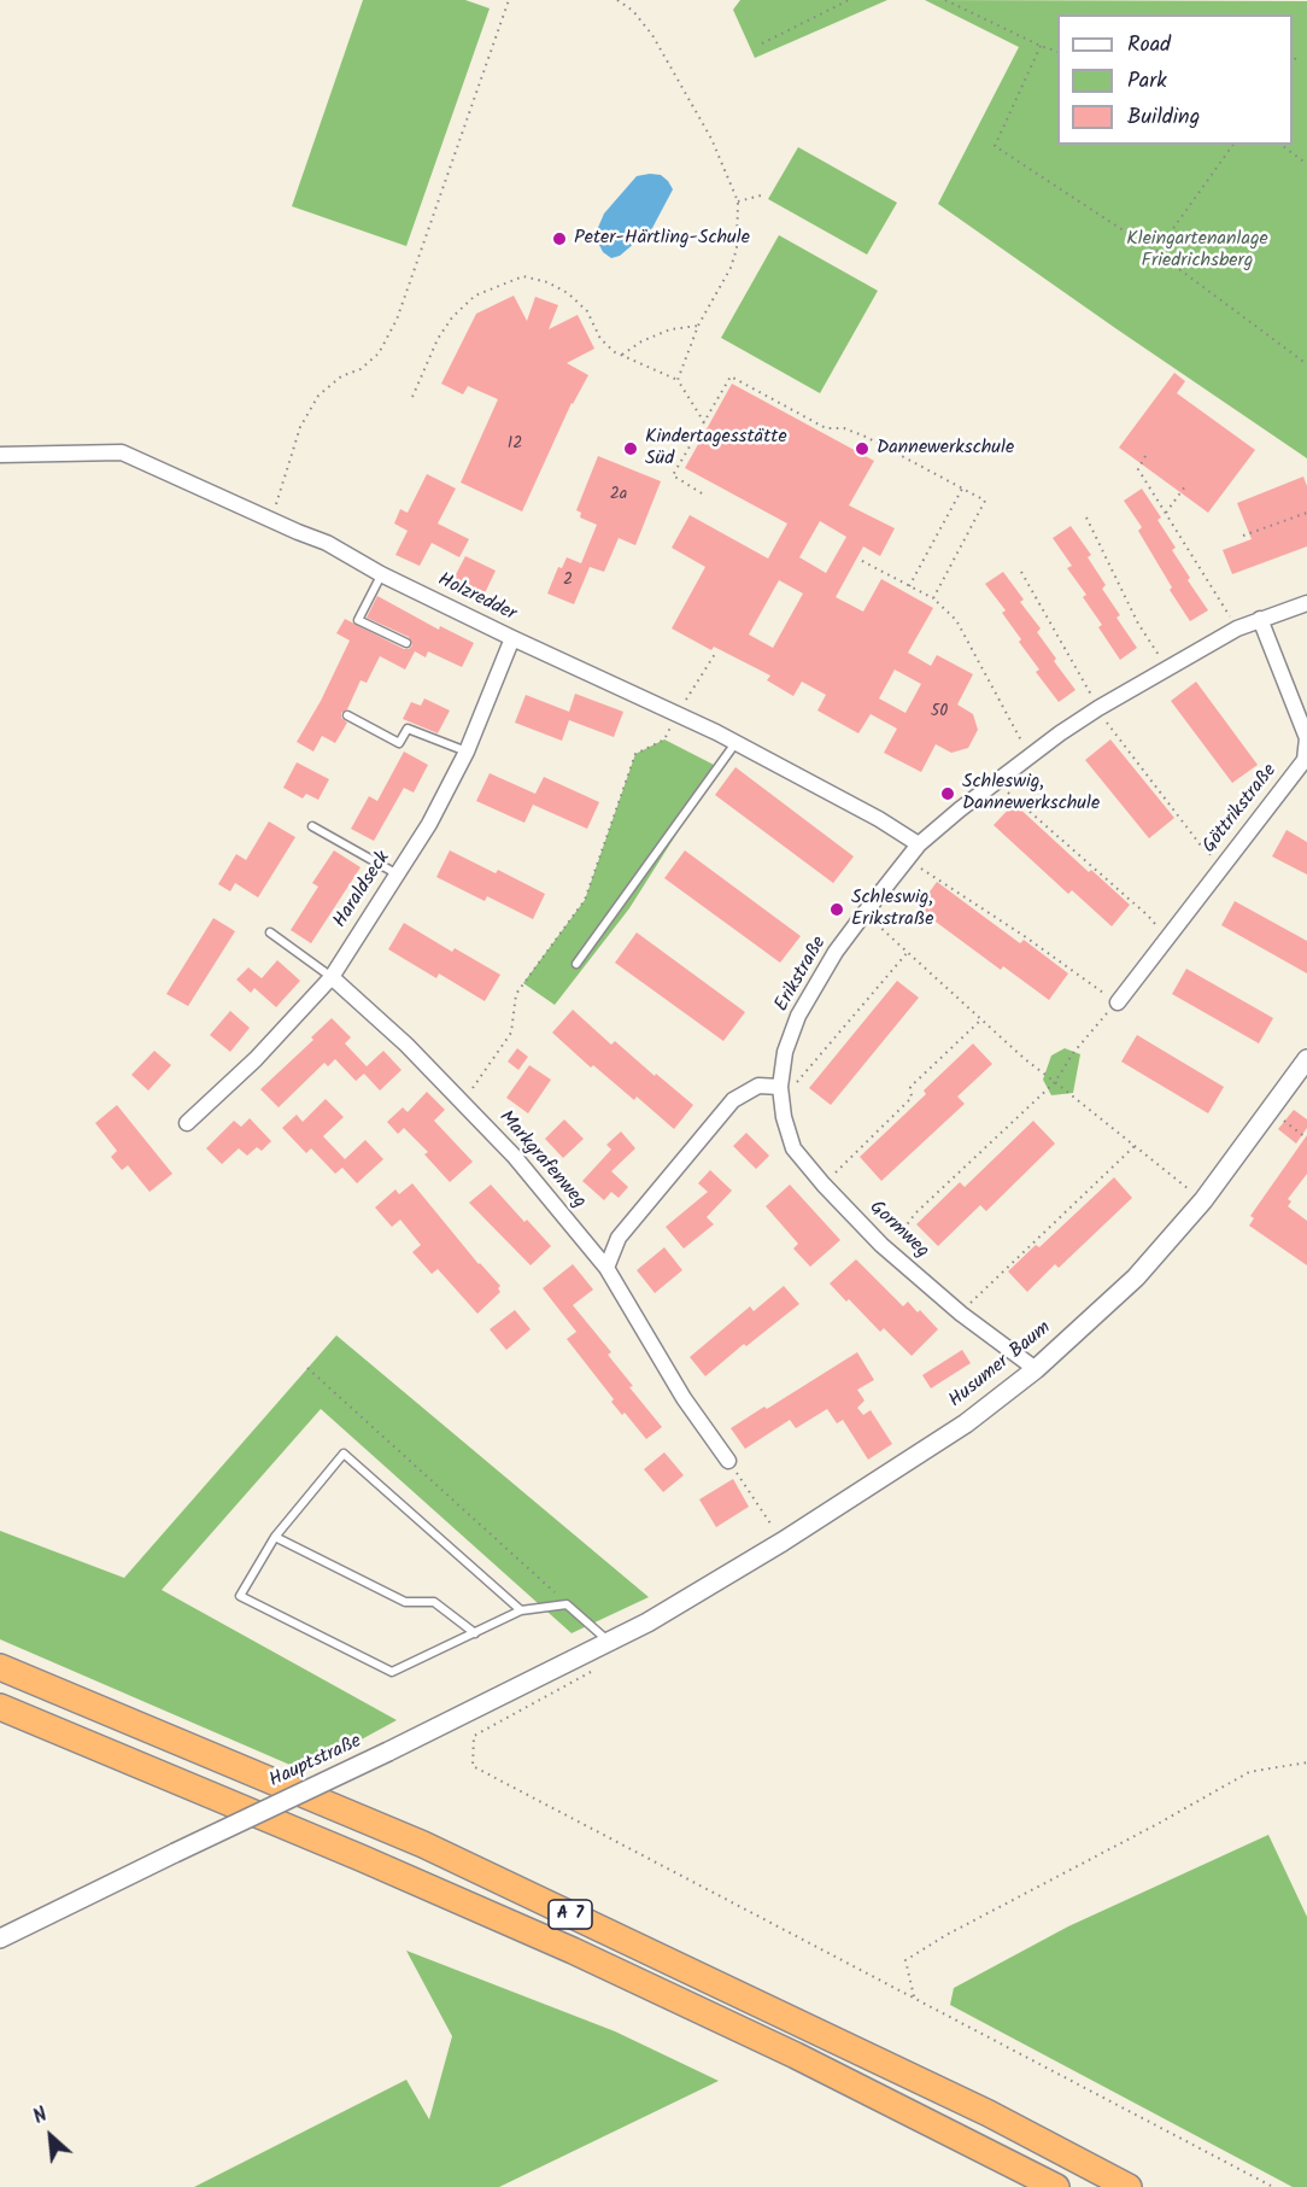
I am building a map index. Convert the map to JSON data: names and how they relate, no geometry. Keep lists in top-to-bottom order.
{
  "streets": {
    "highway": ["A 7"],
    "street": [
      "Holzredder",
      "Göttrikstraße",
      "Haraldseck",
      "Erikstraße",
      "Markgrafenweg",
      "Gormweg",
      "Husumer Baum",
      "Hauptstraße"
    ]
  },
  "crossings": [
    ["Holzredder", "Haraldseck"],
    ["Holzredder", "Erikstraße"],
    ["Göttrikstraße", "Erikstraße"],
    ["Haraldseck", "Markgrafenweg"],
    ["Erikstraße", "Gormweg"],
    ["Gormweg", "Husumer Baum"],
    ["Husumer Baum", "Hauptstraße"]
  ],
  "parks": ["Kleingartenanlage Friedrichsberg"],
  "places": [
    "Peter-Härtling-Schule",
    "Kindertagesstätte Süd",
    "Dannewerkschule",
    "Schleswig, Dannewerkschule",
    "Schleswig, Erikstraße"
  ],
  "house_numbers": [
    "12",
    "2a",
    "2",
    "50"
  ],
  "legend": ["Road", "Park", "Building"],
  "north": "top left"
}
